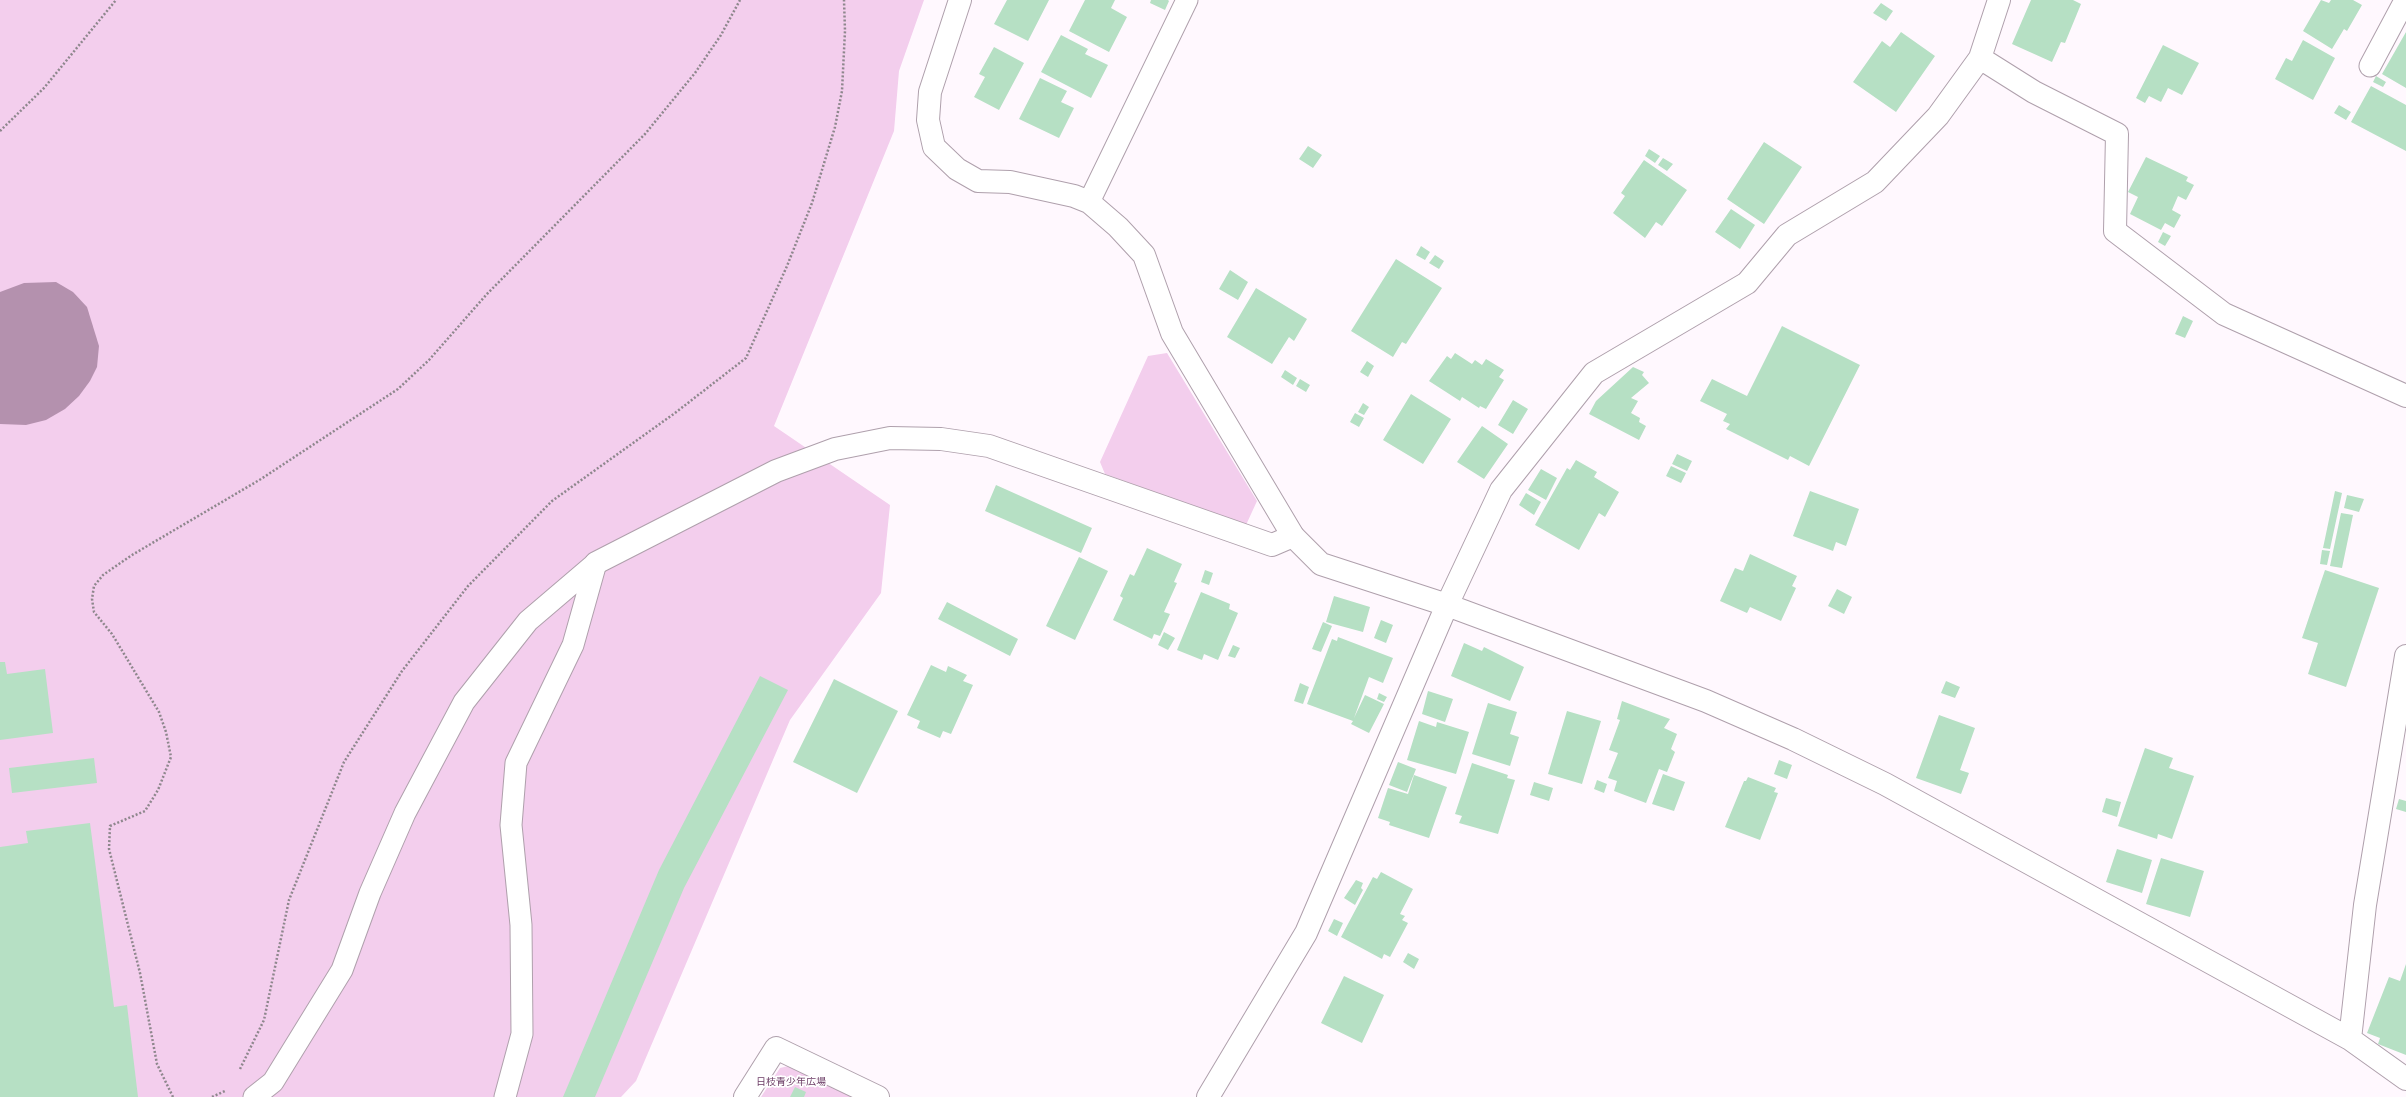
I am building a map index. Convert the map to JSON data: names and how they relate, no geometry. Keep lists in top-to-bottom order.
{
  "parks": ["日枝青少年広場"]
}
